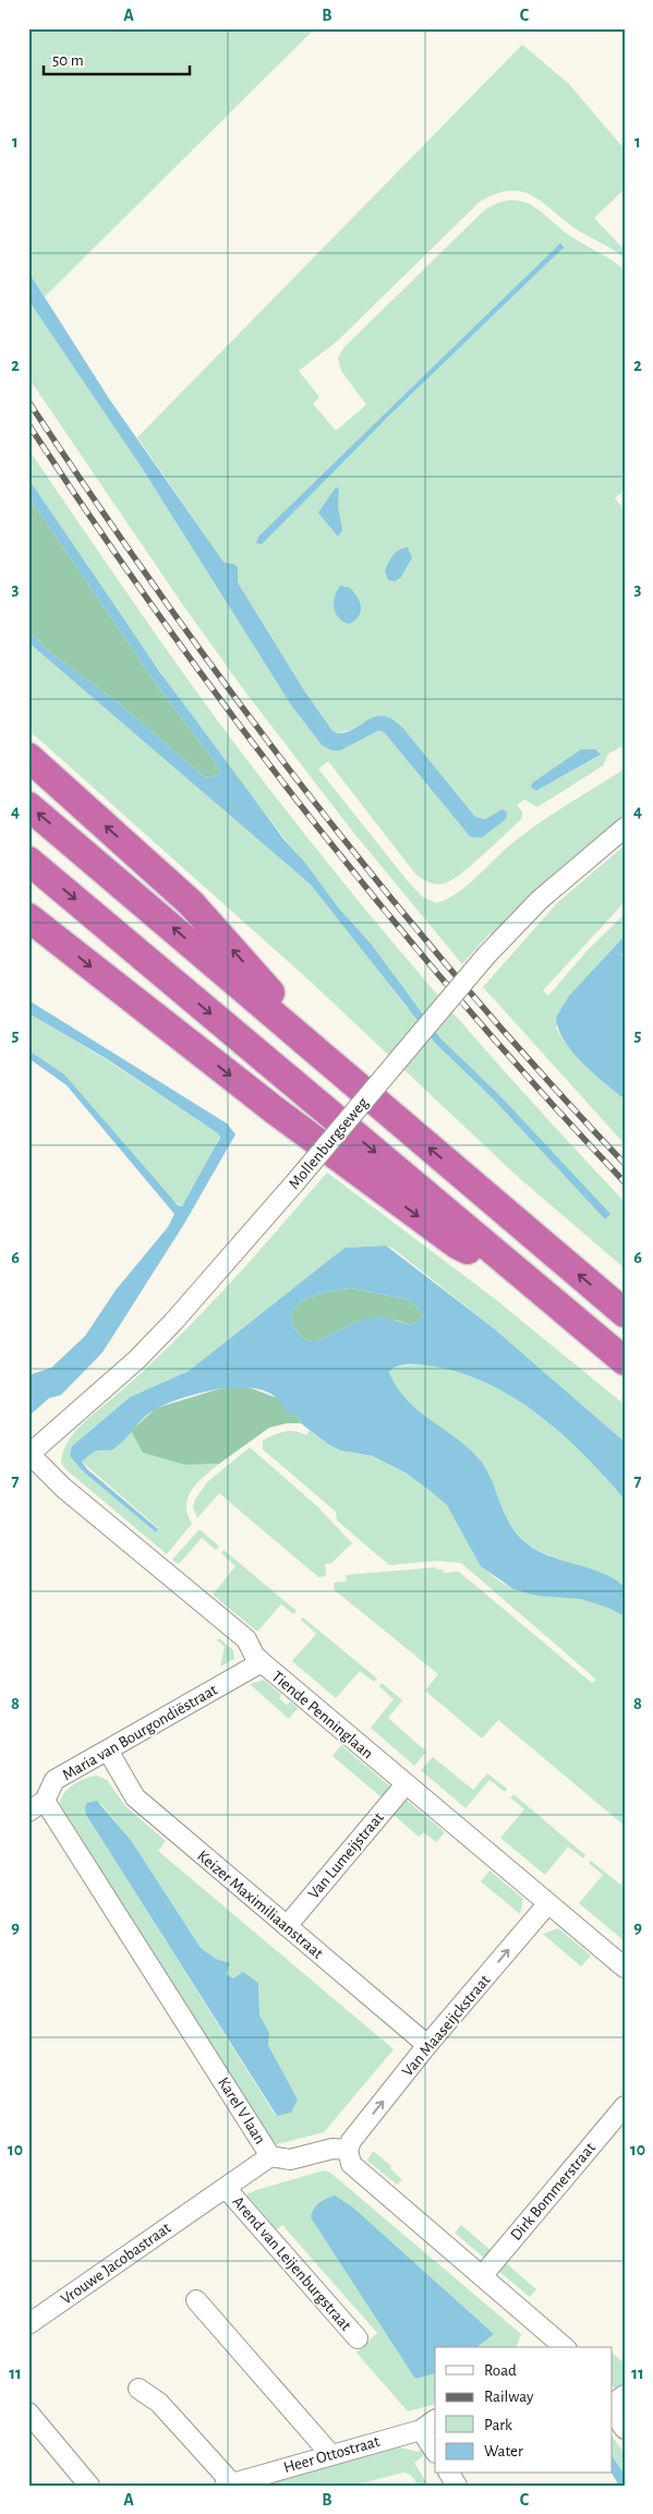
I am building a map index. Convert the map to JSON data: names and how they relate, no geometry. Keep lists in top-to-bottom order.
{
  "streets": {
    "street": [
      "Mollenburgseweg",
      "Tiende Penninglaan",
      "Maria van Bourgondiëstraat",
      "Van Lumeijstraat",
      "Keizer Maximiliaanstraat",
      "Van Maaseijckstraat",
      "Karel V laan",
      "Dirk Bommerstraat",
      "Vrouwe Jacobastraat",
      "Arend van Leijenburgstraat",
      "Heer Ottostraat"
    ]
  },
  "crossings": [
    ["Mollenburgseweg", "Tiende Penninglaan"],
    ["Tiende Penninglaan", "Maria van Bourgondiëstraat"],
    ["Tiende Penninglaan", "Van Lumeijstraat"],
    ["Tiende Penninglaan", "Van Maaseijckstraat"],
    ["Maria van Bourgondiëstraat", "Keizer Maximiliaanstraat"],
    ["Maria van Bourgondiëstraat", "Karel V laan"],
    ["Van Lumeijstraat", "Keizer Maximiliaanstraat"],
    ["Keizer Maximiliaanstraat", "Van Maaseijckstraat"],
    ["Van Maaseijckstraat", "Karel V laan"],
    ["Karel V laan", "Vrouwe Jacobastraat"],
    ["Vrouwe Jacobastraat", "Arend van Leijenburgstraat"]
  ],
  "one_way": ["Van Maaseijckstraat"],
  "legend": [
    "Road",
    "Railway",
    "Park",
    "Water"
  ],
  "scale_bar": "50 m",
  "grid": {
    "columns": ["A", "B", "C"],
    "rows": [
      "1",
      "2",
      "3",
      "4",
      "5",
      "6",
      "7",
      "8",
      "9",
      "10",
      "11"
    ]
  }
}
